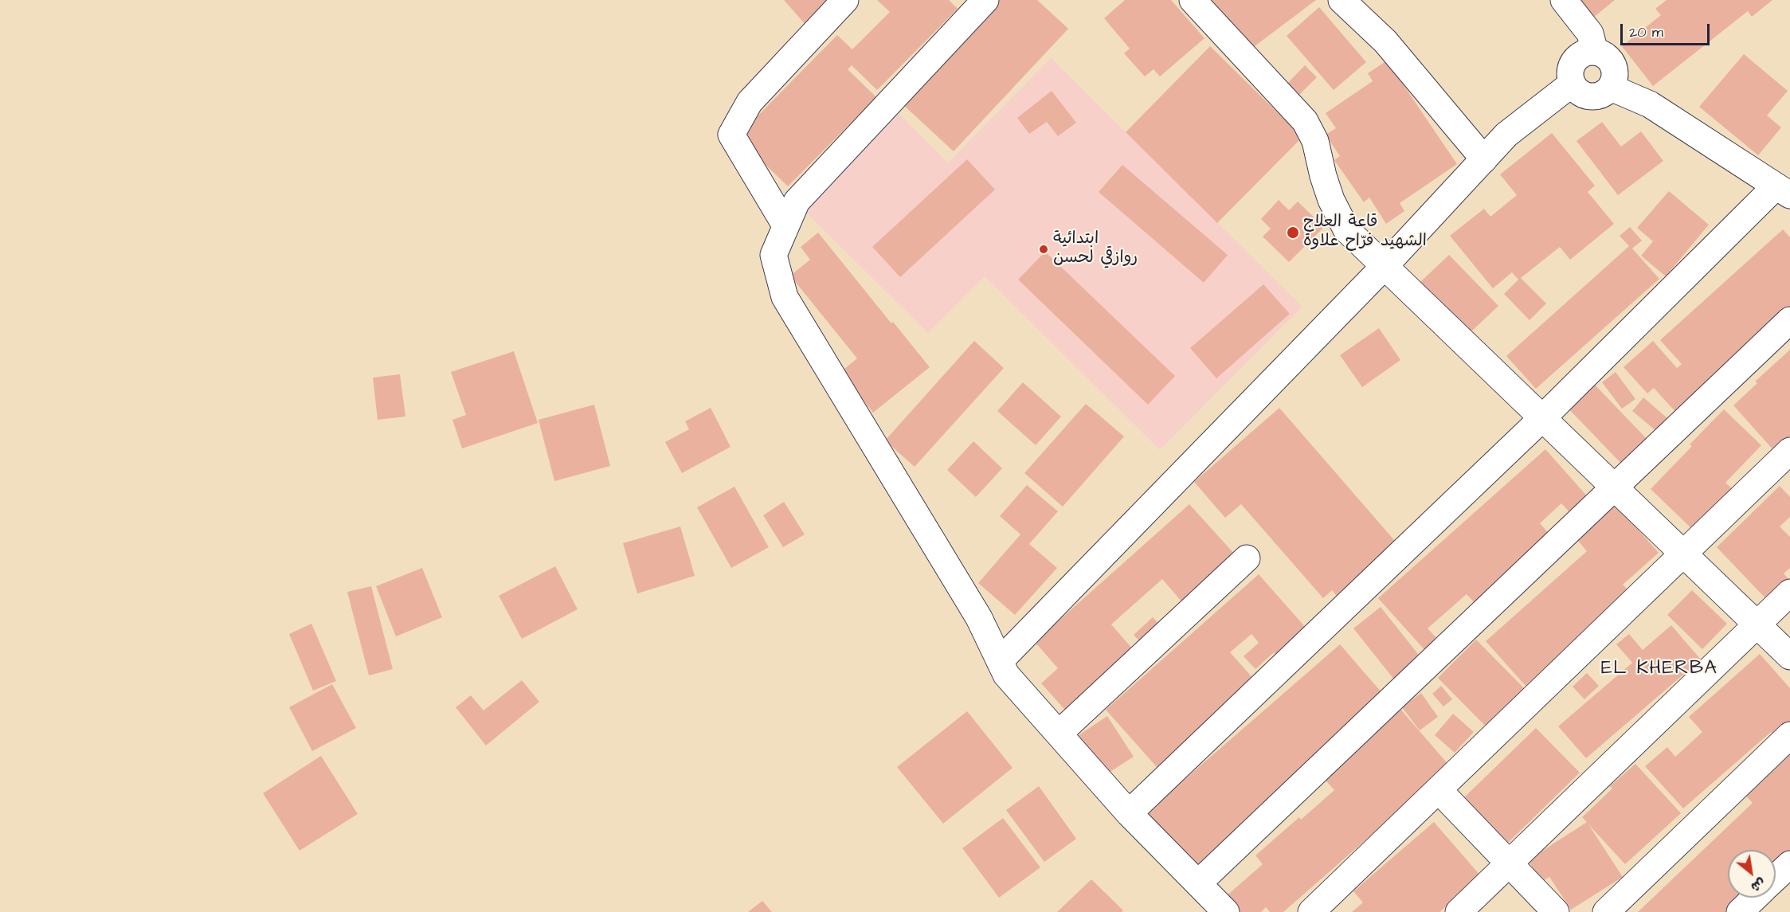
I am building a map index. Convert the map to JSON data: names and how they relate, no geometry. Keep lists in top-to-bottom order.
{
  "districts": ["EL KHERBA"],
  "places": ["قاعة العلاج الشهيد فرّاح علاوة", "ابتدائية روازقي لحسن"],
  "scale_bar": "20 m",
  "north": "bottom right"
}
